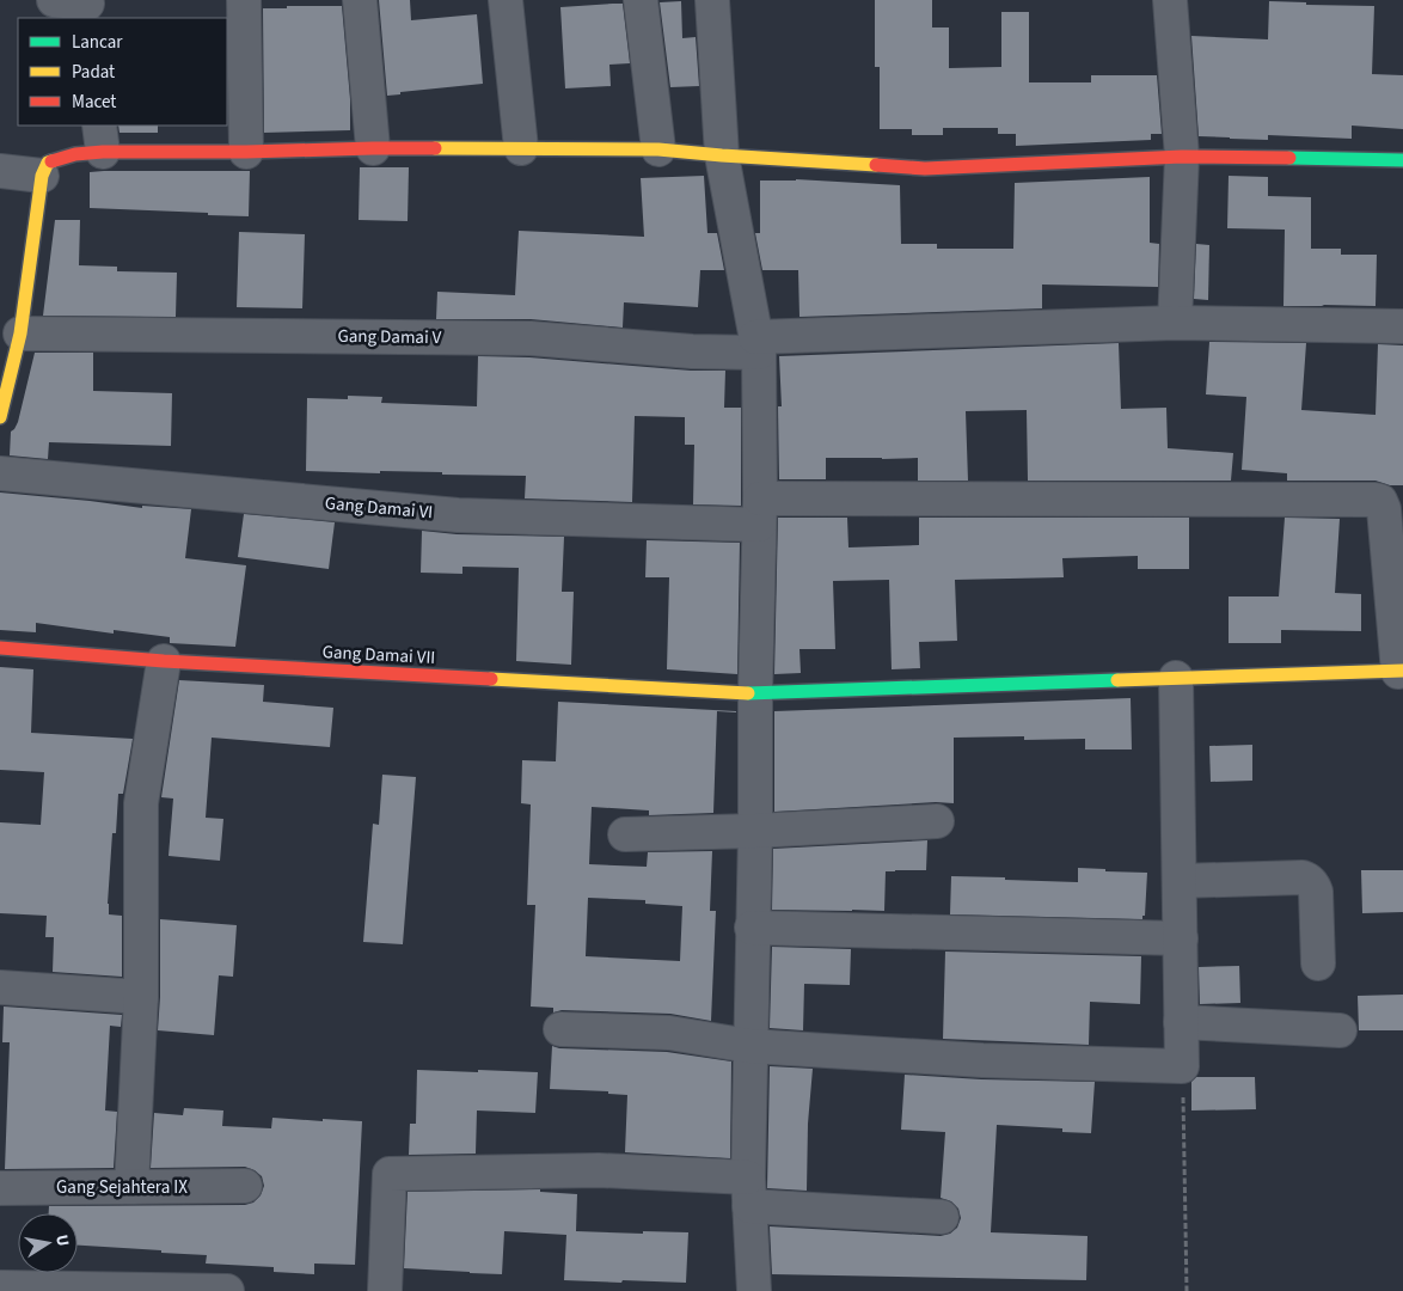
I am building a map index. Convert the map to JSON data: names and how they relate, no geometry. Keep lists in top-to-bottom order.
{
  "streets": {
    "street": [
      "Gang Damai V",
      "Gang Damai VI",
      "Gang Damai VII",
      "Gang Sejahtera IX"
    ]
  },
  "crossings": [
    ["Gang Damai VI", "Gang Damai VII"]
  ],
  "legend": ["Lancar", "Padat", "Macet"],
  "north": "right"
}
